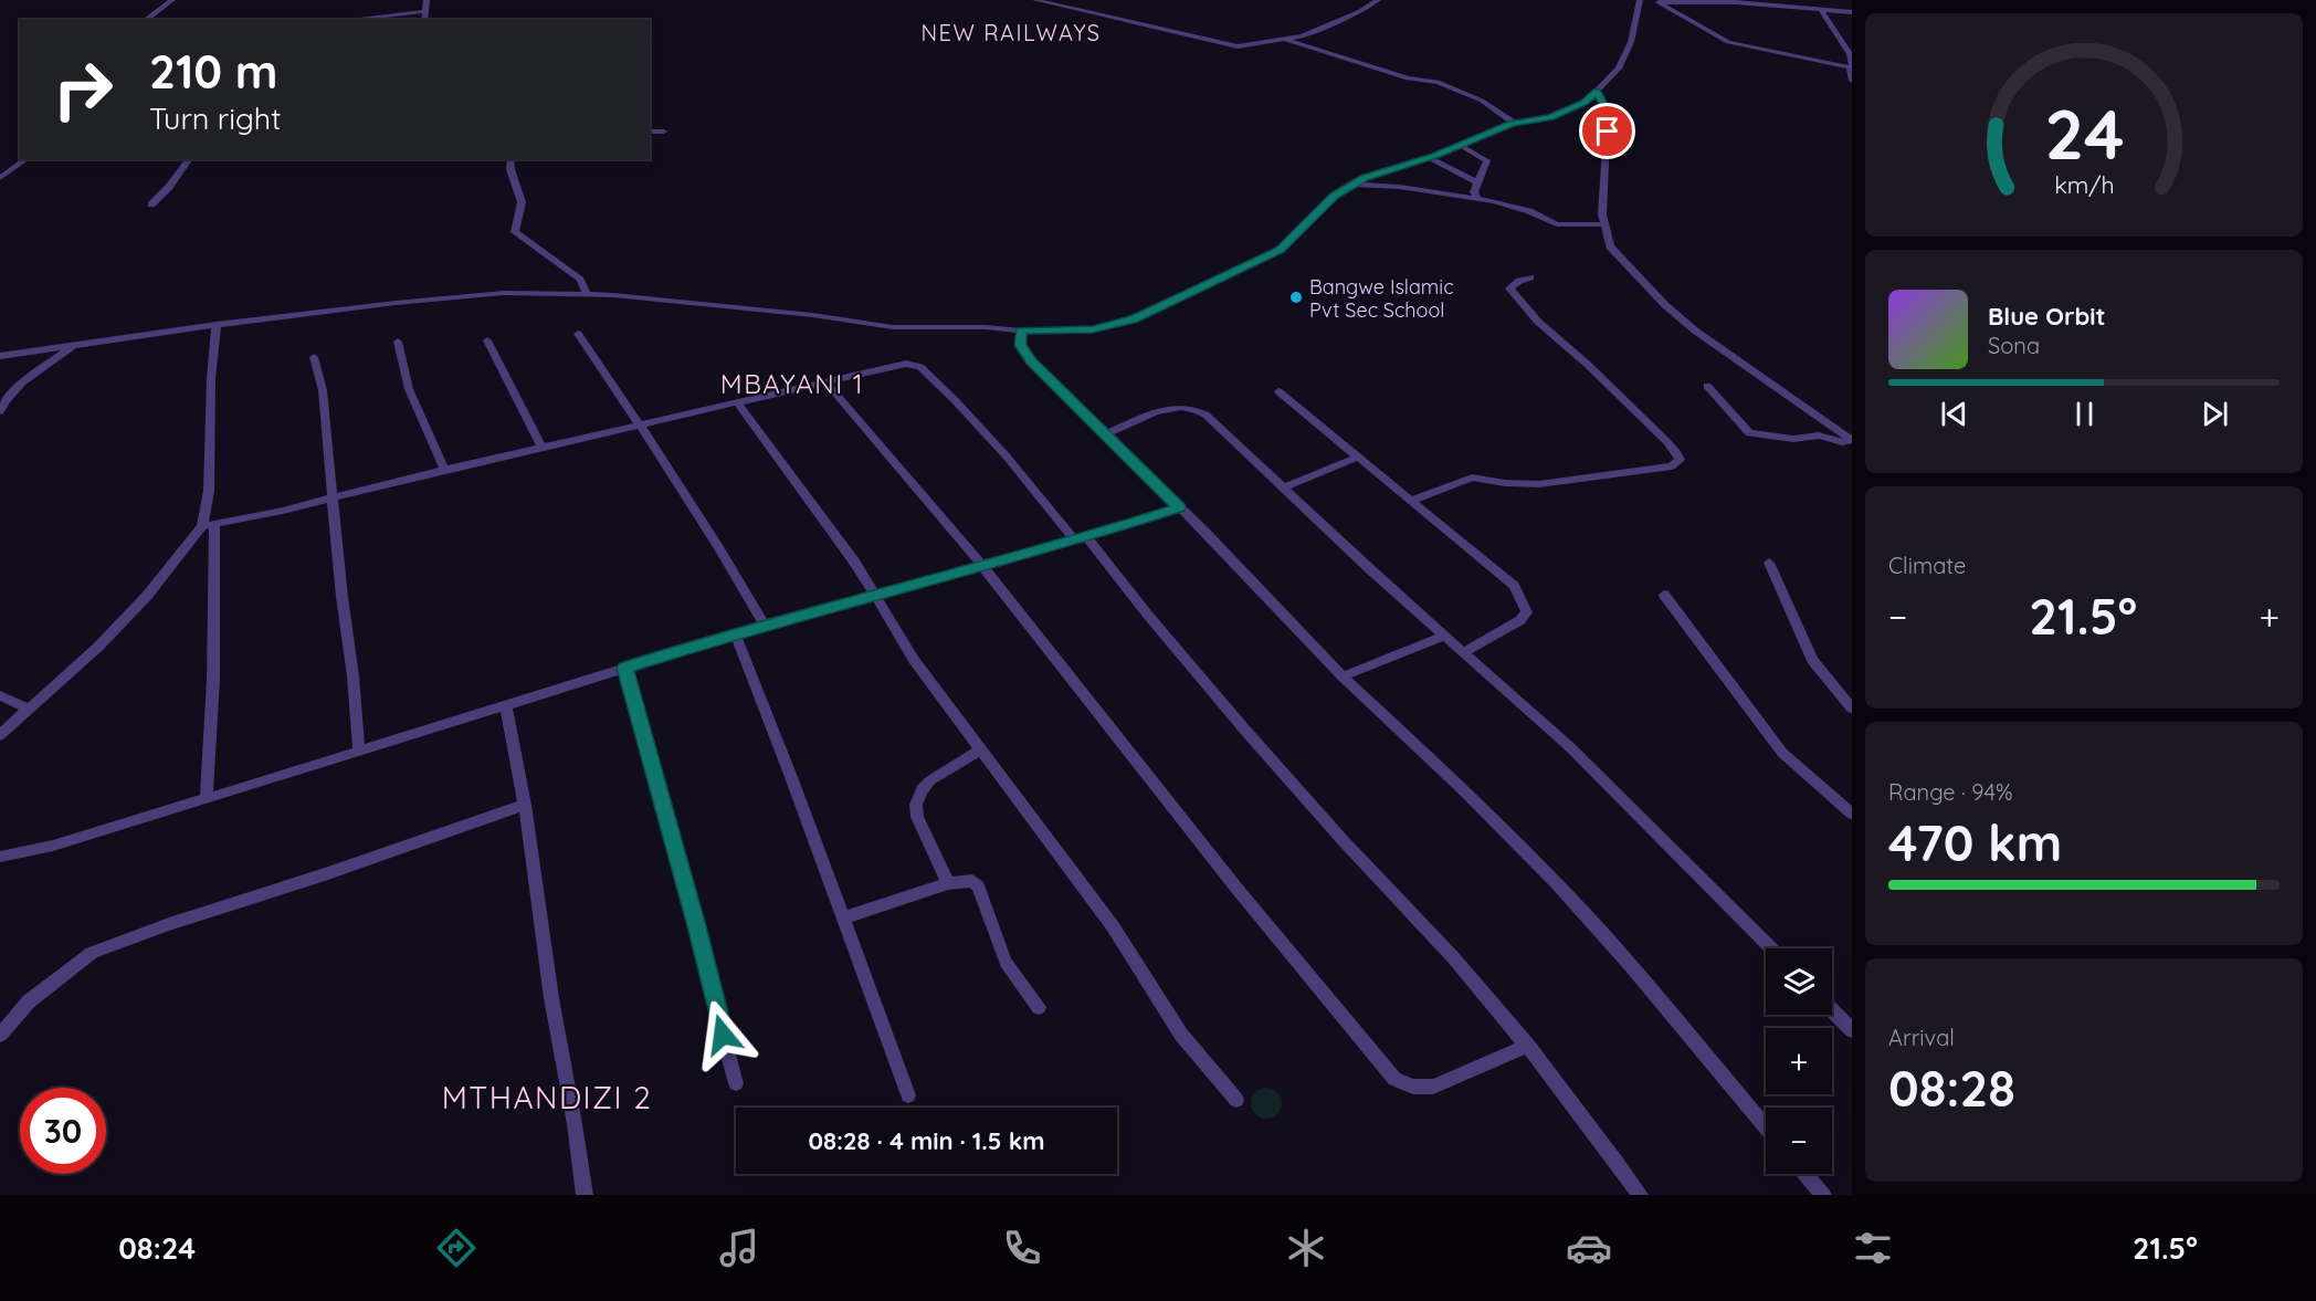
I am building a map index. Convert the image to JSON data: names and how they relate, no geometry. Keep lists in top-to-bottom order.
{
  "districts": ["NEW RAILWAYS", "MBAYANI 1", "MTHANDIZI 2"],
  "places": ["Bangwe Islamic Pvt Sec School"],
  "page": {
    "turn": ["210 m", "Turn right"],
    "song": ["Blue Orbit", "Sona"],
    "tile": [
      "Climate",
      ["Range · 94%", "470 km"],
      ["Arrival", "08:28"]
    ],
    "heat": ["−", "21.5°", "+"],
    "map_buttons": ["+", "−"],
    "limit": "30",
    "trip": "08:28 · 4 min · 1.5 km",
    "tabs": ["08:24", "21.5°"],
    "gauge": ["24", "km/h"]
  }
}
